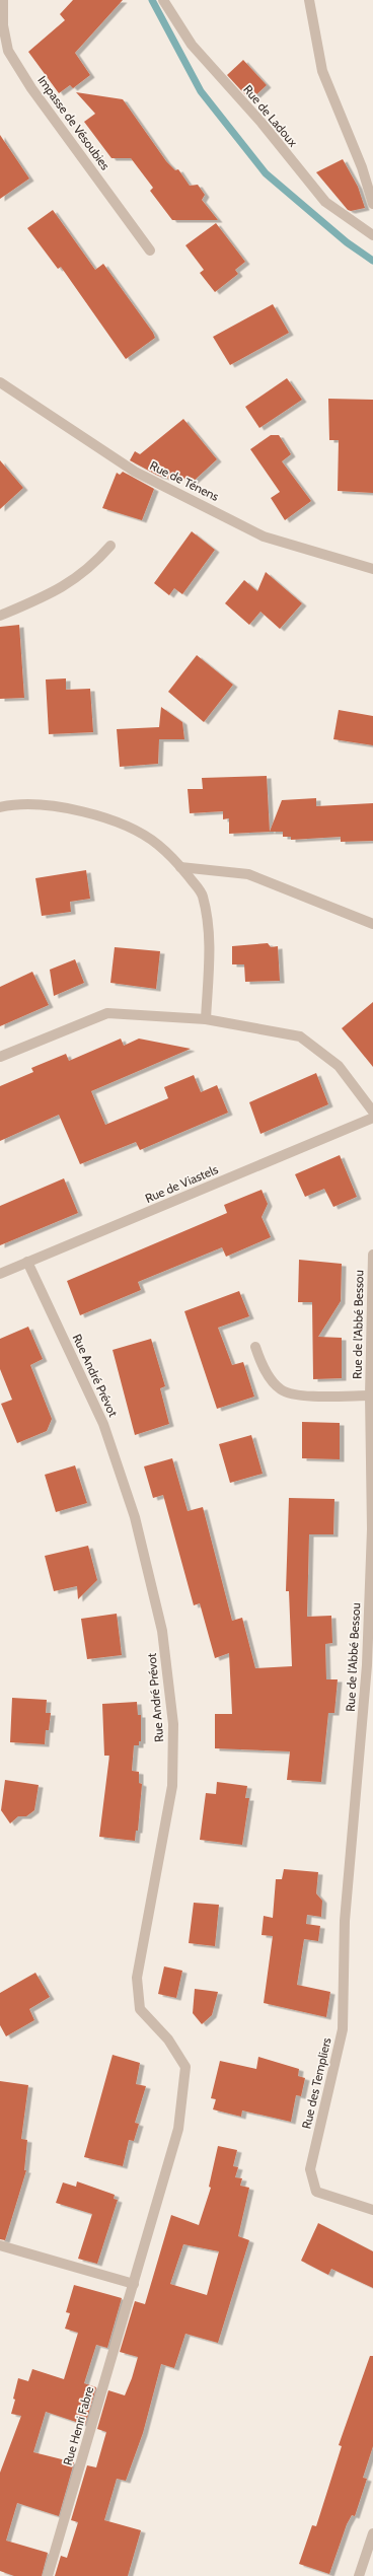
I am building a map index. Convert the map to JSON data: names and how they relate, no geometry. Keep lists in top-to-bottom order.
{
  "streets": {
    "street": [
      "Rue de Ladoux",
      "Impasse de Vésoubies",
      "Rue de Ténens",
      "Rue de Viastels",
      "Rue de l'Abbé Bessou",
      "Rue André Prévot",
      "Rue des Templiers",
      "Rue Henri Fabre"
    ]
  },
  "crossings": [
    ["Rue de Viastels", "Rue André Prévot"],
    ["Rue de l'Abbé Bessou", "Rue des Templiers"],
    ["Rue André Prévot", "Rue Henri Fabre"]
  ]
}
